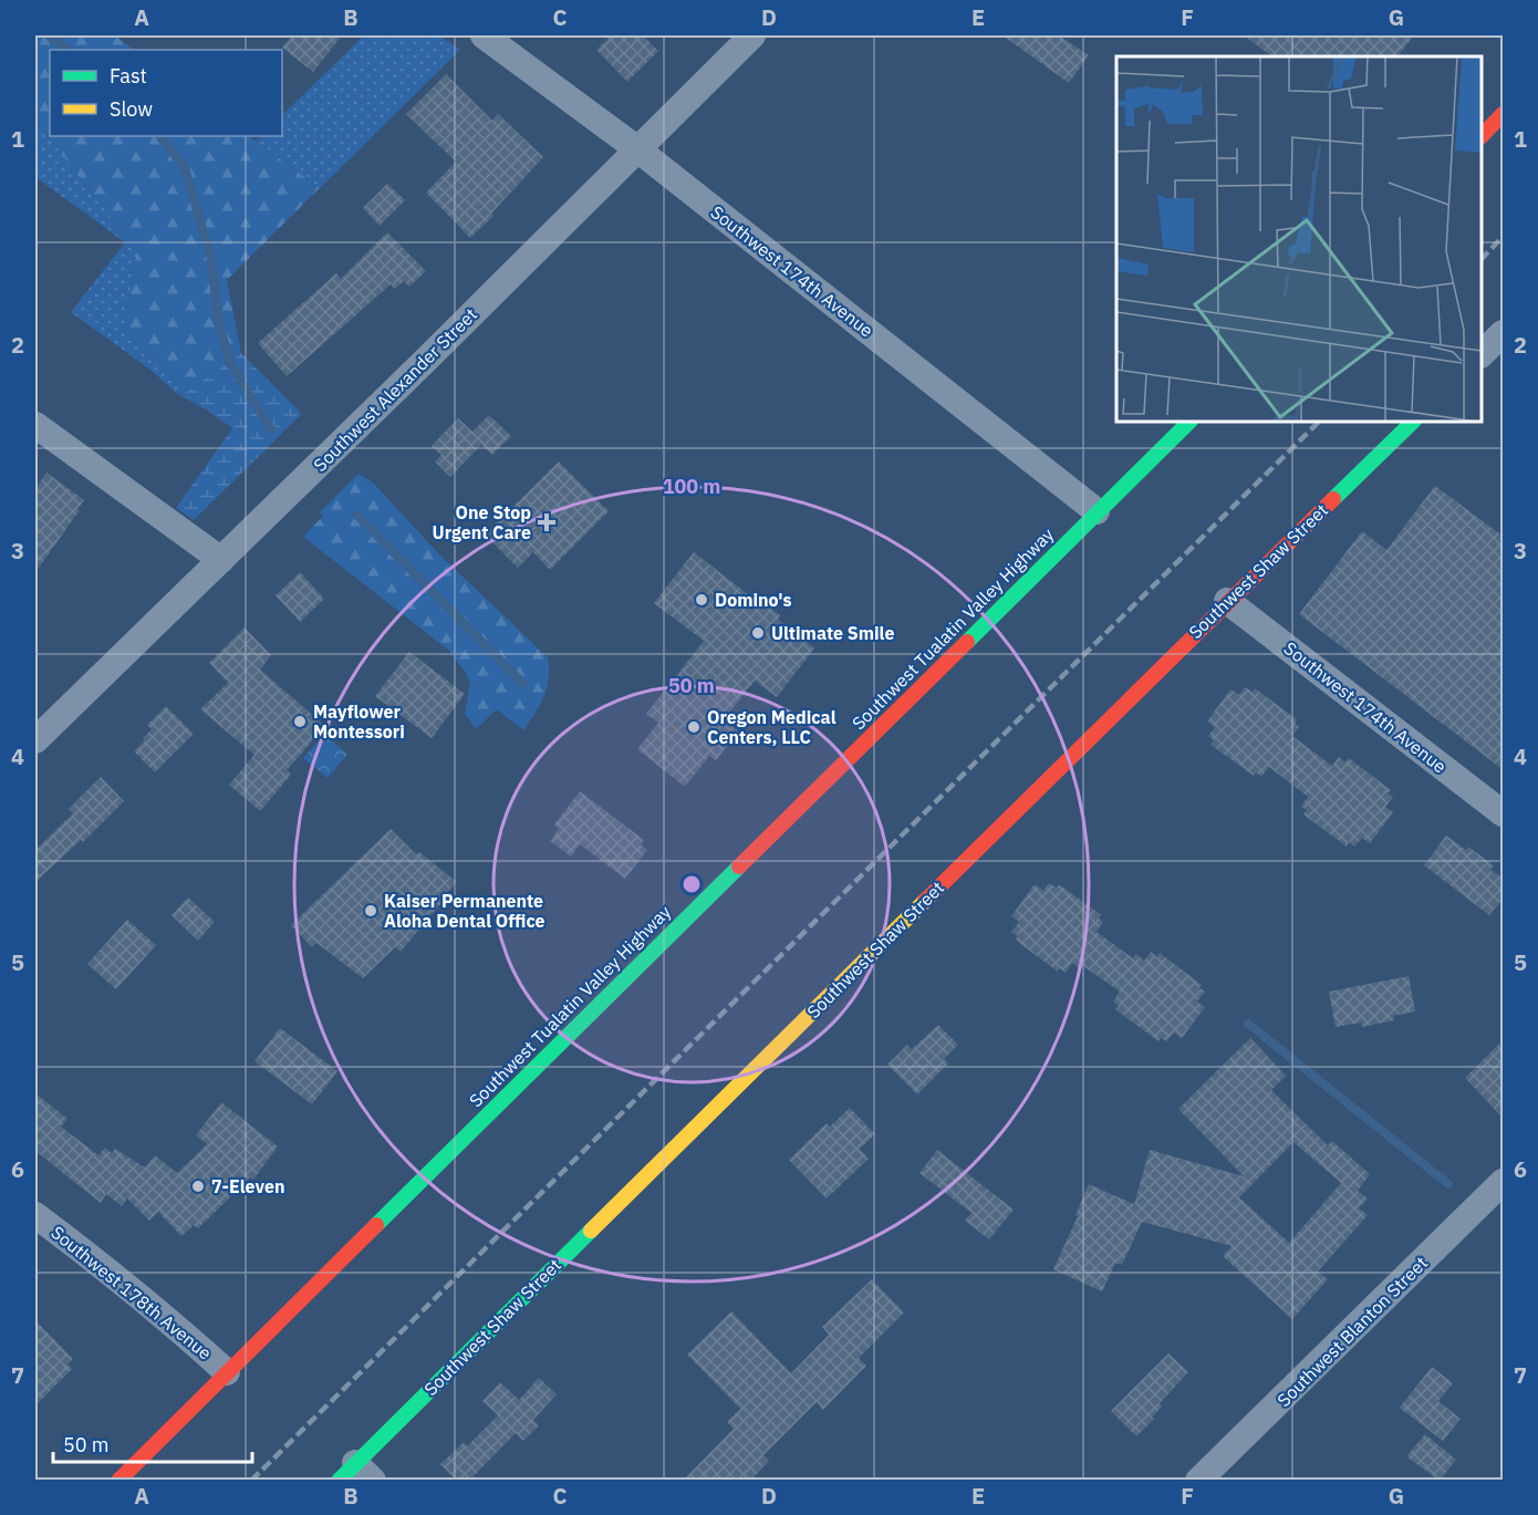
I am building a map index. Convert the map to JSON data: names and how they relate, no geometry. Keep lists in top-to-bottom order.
{
  "streets": {
    "main road": ["Southwest Shaw Street", "Southwest Tualatin Valley Highway"],
    "street": [
      "Southwest 174th Avenue",
      "Southwest Alexander Street",
      "Southwest 178th Avenue",
      "Southwest Blanton Street"
    ]
  },
  "crossings": [
    ["Southwest 174th Avenue", "Southwest Alexander Street"],
    ["Southwest 174th Avenue", "Southwest Shaw Street"],
    ["Southwest 174th Avenue", "Southwest Tualatin Valley Highway"],
    ["Southwest Tualatin Valley Highway", "Southwest 178th Avenue"]
  ],
  "places": {
    "health": ["One Stop Urgent Care"],
    "other": [
      "Domino's",
      "Ultimate Smile",
      "Mayflower Montessori",
      "Oregon Medical Centers, LLC",
      "Kaiser Permanente Aloha Dental Office",
      "7-Eleven"
    ]
  },
  "legend": ["Fast", "Slow"],
  "scale_bar": "50 m",
  "grid": {
    "columns": [
      "A",
      "B",
      "C",
      "D",
      "E",
      "F",
      "G"
    ],
    "rows": [
      "1",
      "2",
      "3",
      "4",
      "5",
      "6",
      "7"
    ]
  },
  "rings": ["100 m", "50 m"]
}
